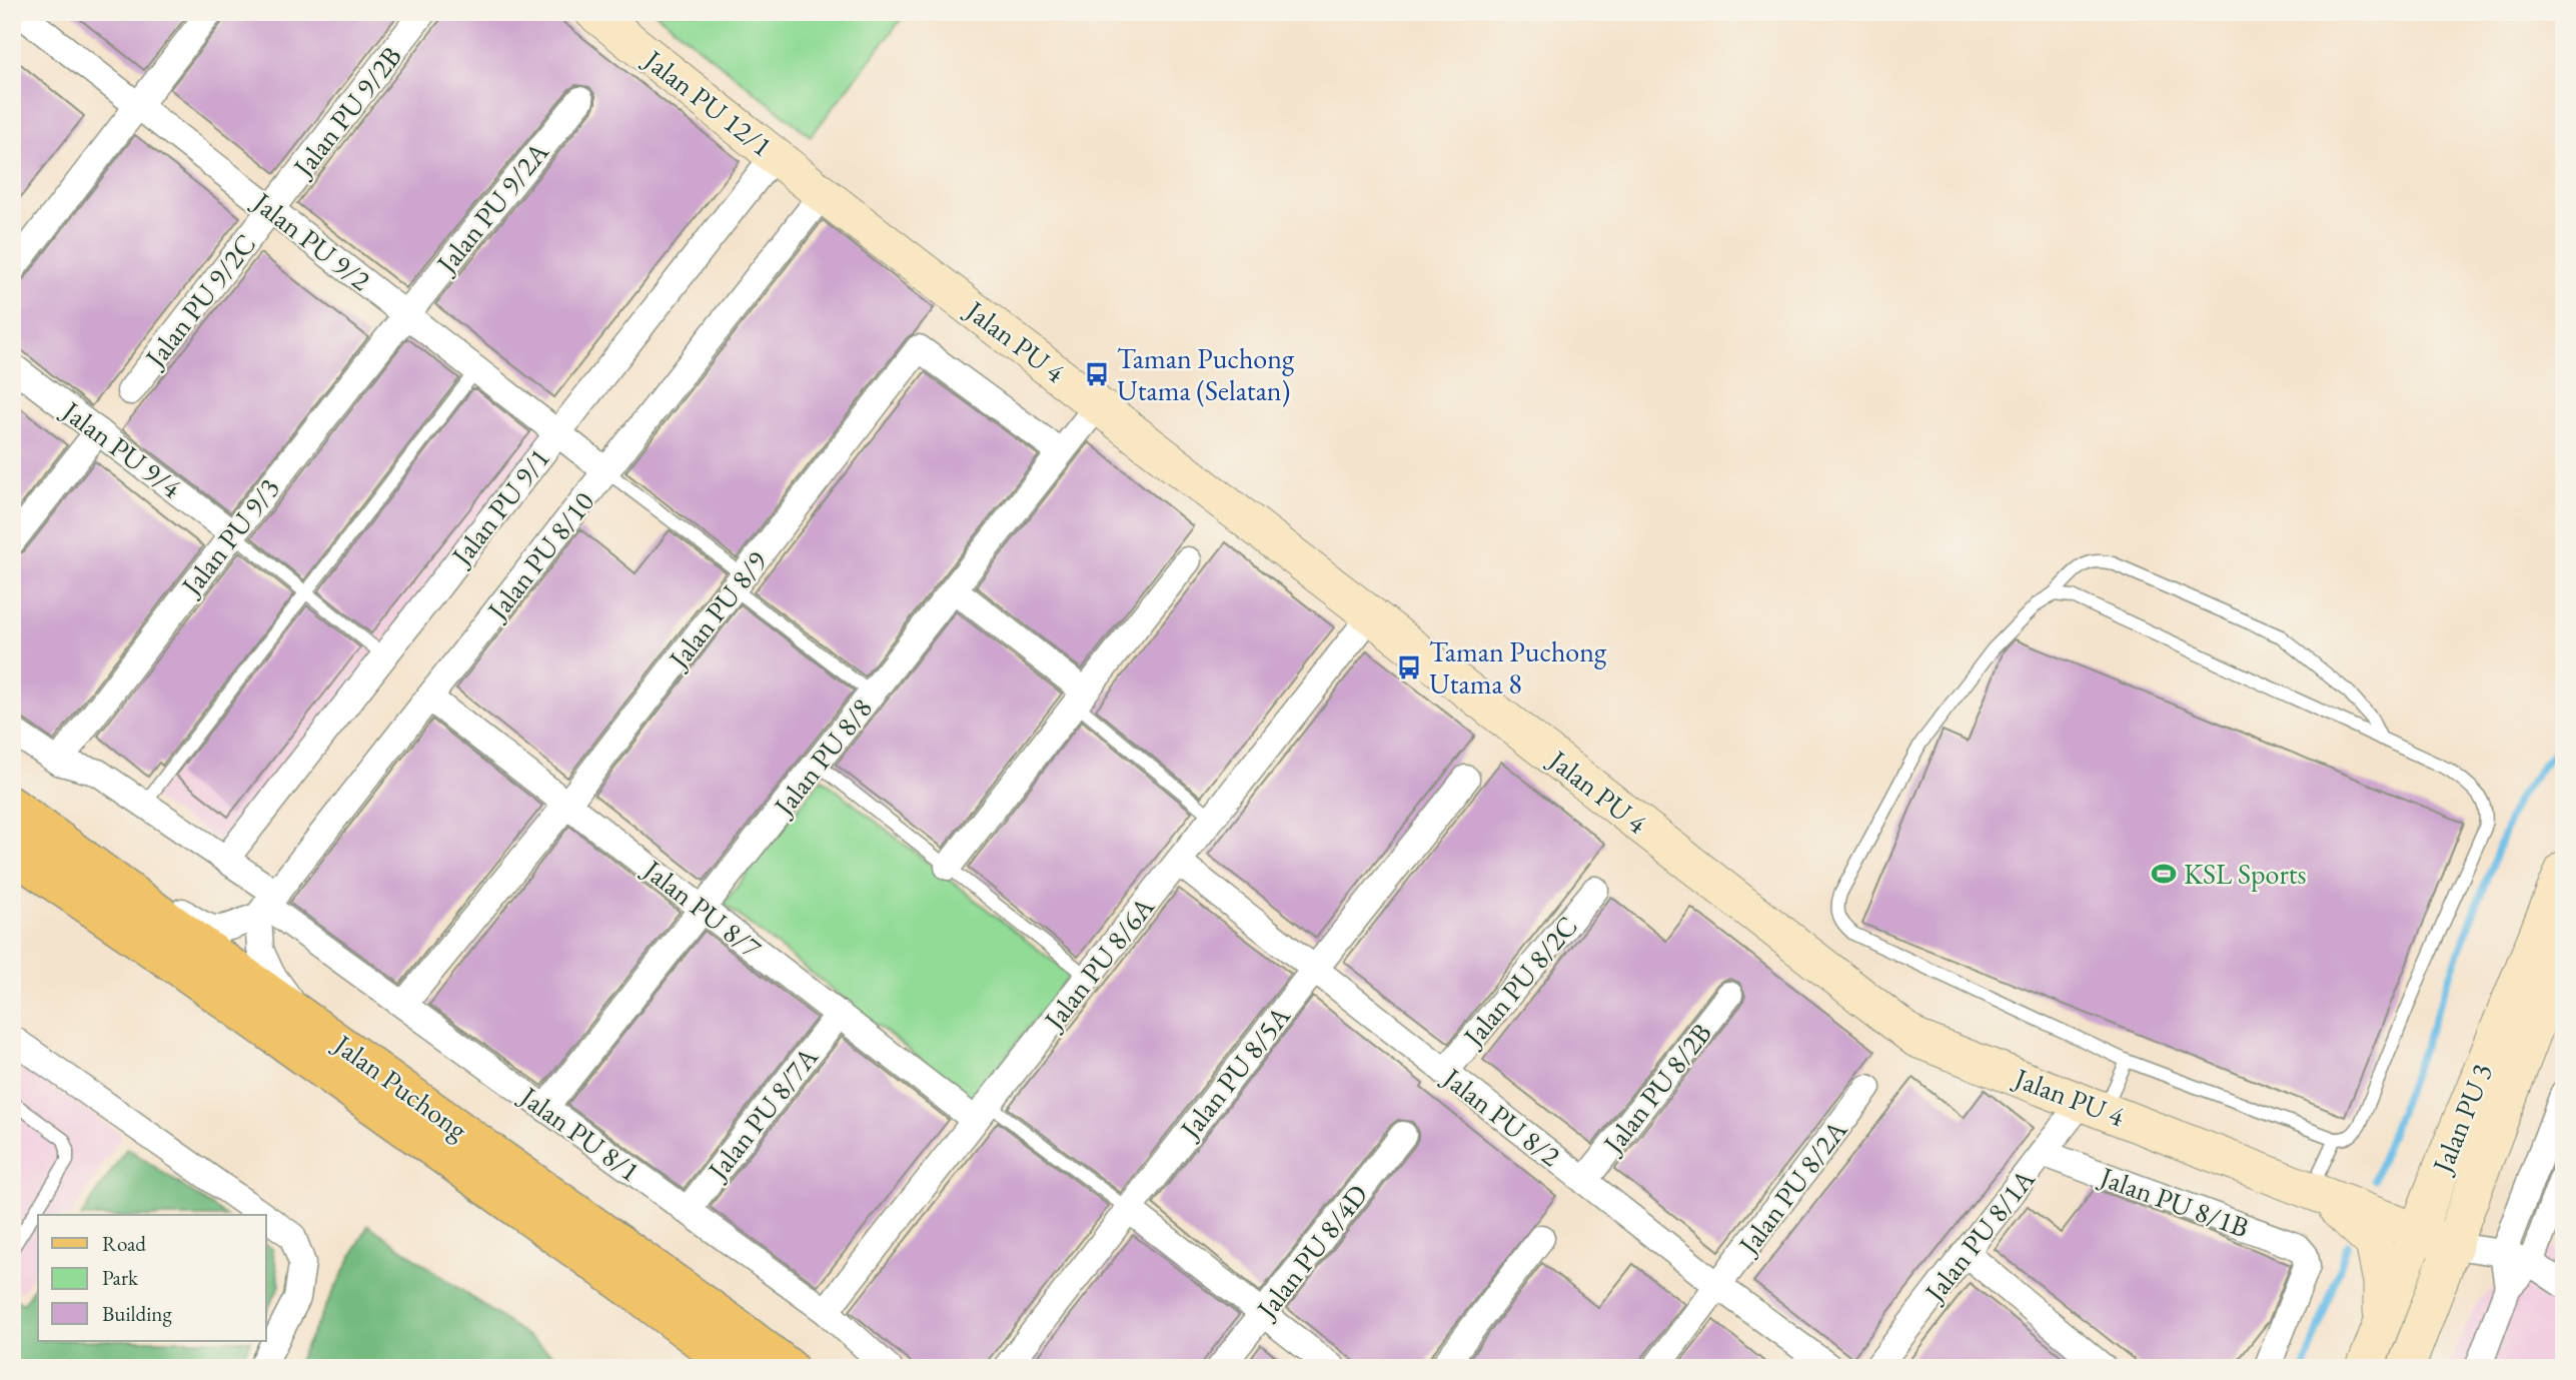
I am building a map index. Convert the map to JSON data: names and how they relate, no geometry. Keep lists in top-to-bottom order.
{
  "streets": {
    "main road": ["Jalan Puchong"],
    "street": [
      "Jalan PU 12/1",
      "Jalan PU 9/2B",
      "Jalan PU 9/2A",
      "Jalan PU 9/2",
      "Jalan PU 9/2C",
      "Jalan PU 4",
      "Jalan PU 9/4",
      "Jalan PU 9/1",
      "Jalan PU 9/3",
      "Jalan PU 8/10",
      "Jalan PU 8/9",
      "Jalan PU 8/8",
      "Jalan PU 8/7",
      "Jalan PU 8/6A",
      "Jalan PU 8/2C",
      "Jalan PU 8/5A",
      "Jalan PU 8/2B",
      "Jalan PU 8/7A",
      "Jalan PU 8/2",
      "Jalan PU 3",
      "Jalan PU 8/1",
      "Jalan PU 8/2A",
      "Jalan PU 8/1B",
      "Jalan PU 8/1A",
      "Jalan PU 8/4D"
    ]
  },
  "crossings": [
    ["Jalan PU 12/1", "Jalan PU 4"],
    ["Jalan PU 12/1", "Jalan PU 9/1"],
    ["Jalan PU 12/1", "Jalan PU 8/10"],
    ["Jalan PU 9/2B", "Jalan PU 9/2"],
    ["Jalan PU 9/2B", "Jalan PU 9/2C"],
    ["Jalan PU 9/2A", "Jalan PU 9/2"],
    ["Jalan PU 9/2A", "Jalan PU 9/3"],
    ["Jalan PU 9/2", "Jalan PU 9/2C"],
    ["Jalan PU 9/2", "Jalan PU 9/1"],
    ["Jalan PU 9/2", "Jalan PU 9/3"],
    ["Jalan PU 9/2", "Jalan PU 8/10"],
    ["Jalan PU 4", "Jalan PU 8/10"],
    ["Jalan PU 4", "Jalan PU 8/8"],
    ["Jalan PU 4", "Jalan PU 8/6A"],
    ["Jalan PU 4", "Jalan PU 3"],
    ["Jalan PU 4", "Jalan PU 8/1A"],
    ["Jalan PU 9/4", "Jalan PU 9/3"],
    ["Jalan PU 8/10", "Jalan PU 8/7"],
    ["Jalan PU 8/10", "Jalan PU 8/1"],
    ["Jalan PU 8/9", "Jalan PU 8/8"],
    ["Jalan PU 8/9", "Jalan PU 8/7"],
    ["Jalan PU 8/9", "Jalan PU 8/1"],
    ["Jalan PU 8/8", "Jalan PU 8/7"],
    ["Jalan PU 8/8", "Jalan PU 8/1"],
    ["Jalan PU 8/7", "Jalan PU 8/6A"],
    ["Jalan PU 8/7", "Jalan PU 8/7A"],
    ["Jalan PU 8/6A", "Jalan PU 8/2"],
    ["Jalan PU 8/6A", "Jalan PU 8/1"],
    ["Jalan PU 8/2C", "Jalan PU 8/2"],
    ["Jalan PU 8/5A", "Jalan PU 8/2"],
    ["Jalan PU 8/2B", "Jalan PU 8/2"],
    ["Jalan PU 8/7A", "Jalan PU 8/1"],
    ["Jalan PU 8/2", "Jalan PU 8/2A"],
    ["Jalan PU 8/1B", "Jalan PU 8/1A"]
  ],
  "places": {
    "bus stop": ["Taman Puchong Utama (Selatan)", "Taman Puchong Utama 8"],
    "sports": ["KSL Sports"]
  },
  "legend": ["Road", "Park", "Building"]
}
